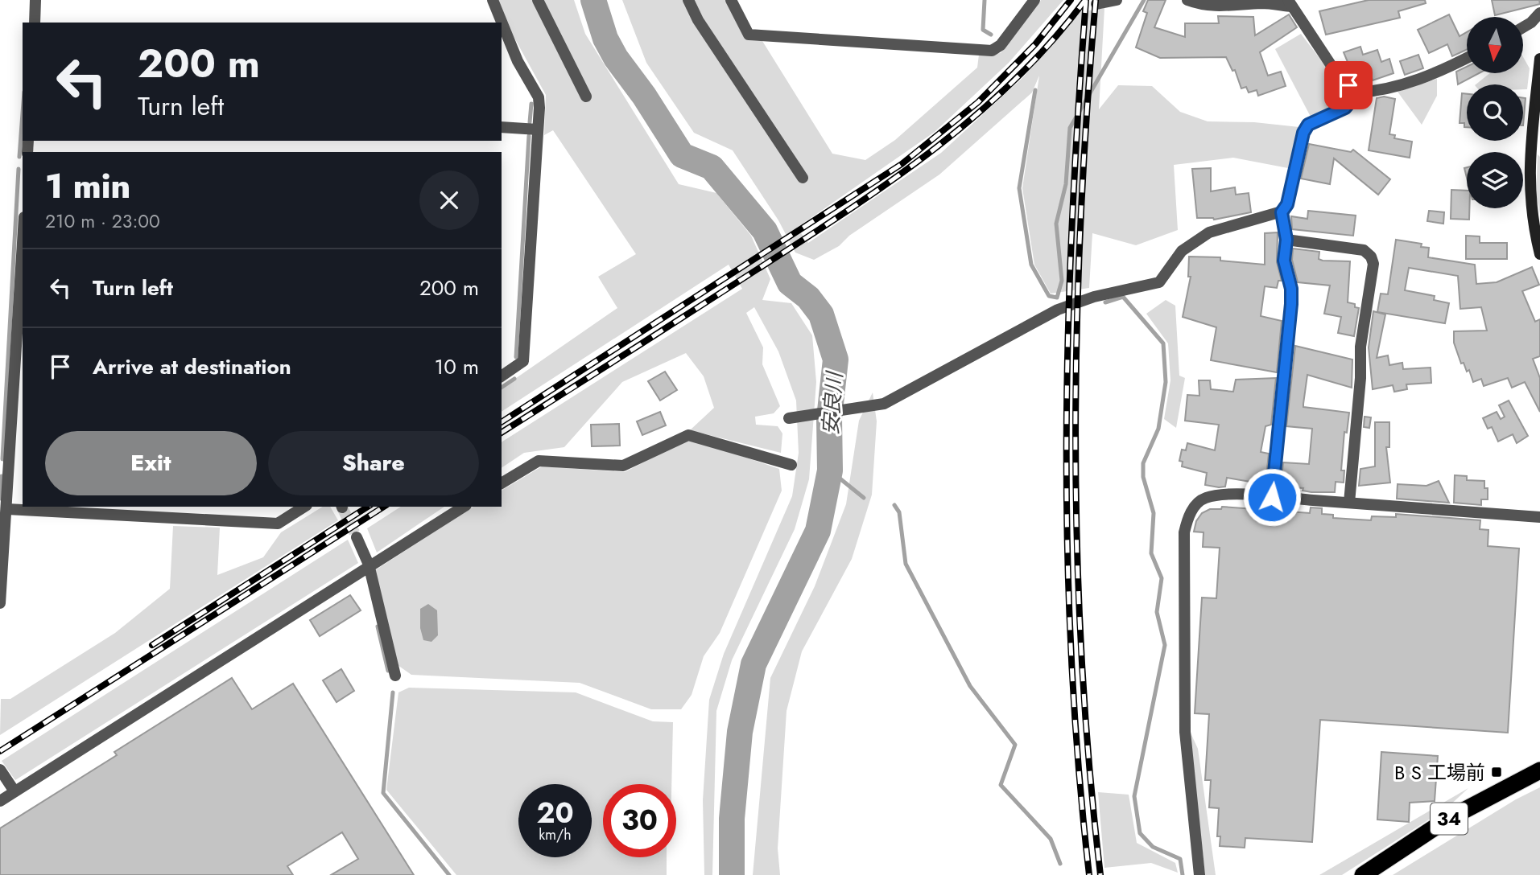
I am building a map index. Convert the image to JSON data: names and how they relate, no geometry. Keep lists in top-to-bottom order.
{
  "streets": {
    "highway": ["34"]
  },
  "water": ["安良川"],
  "places": {
    "transit": ["B S 工場前"]
  },
  "north": "bottom",
  "page": {
    "turn": ["200 m", "Turn left"],
    "heading": ["1 min", "210 m · 23:00"],
    "list": [
      {
        "name": "Turn left",
        "value": "200 m"
      },
      {
        "name": "Arrive at destination",
        "value": "10 m"
      }
    ],
    "buttons": ["Exit", "Share"],
    "speed": "20 km/h",
    "limit": "30"
  }
}
